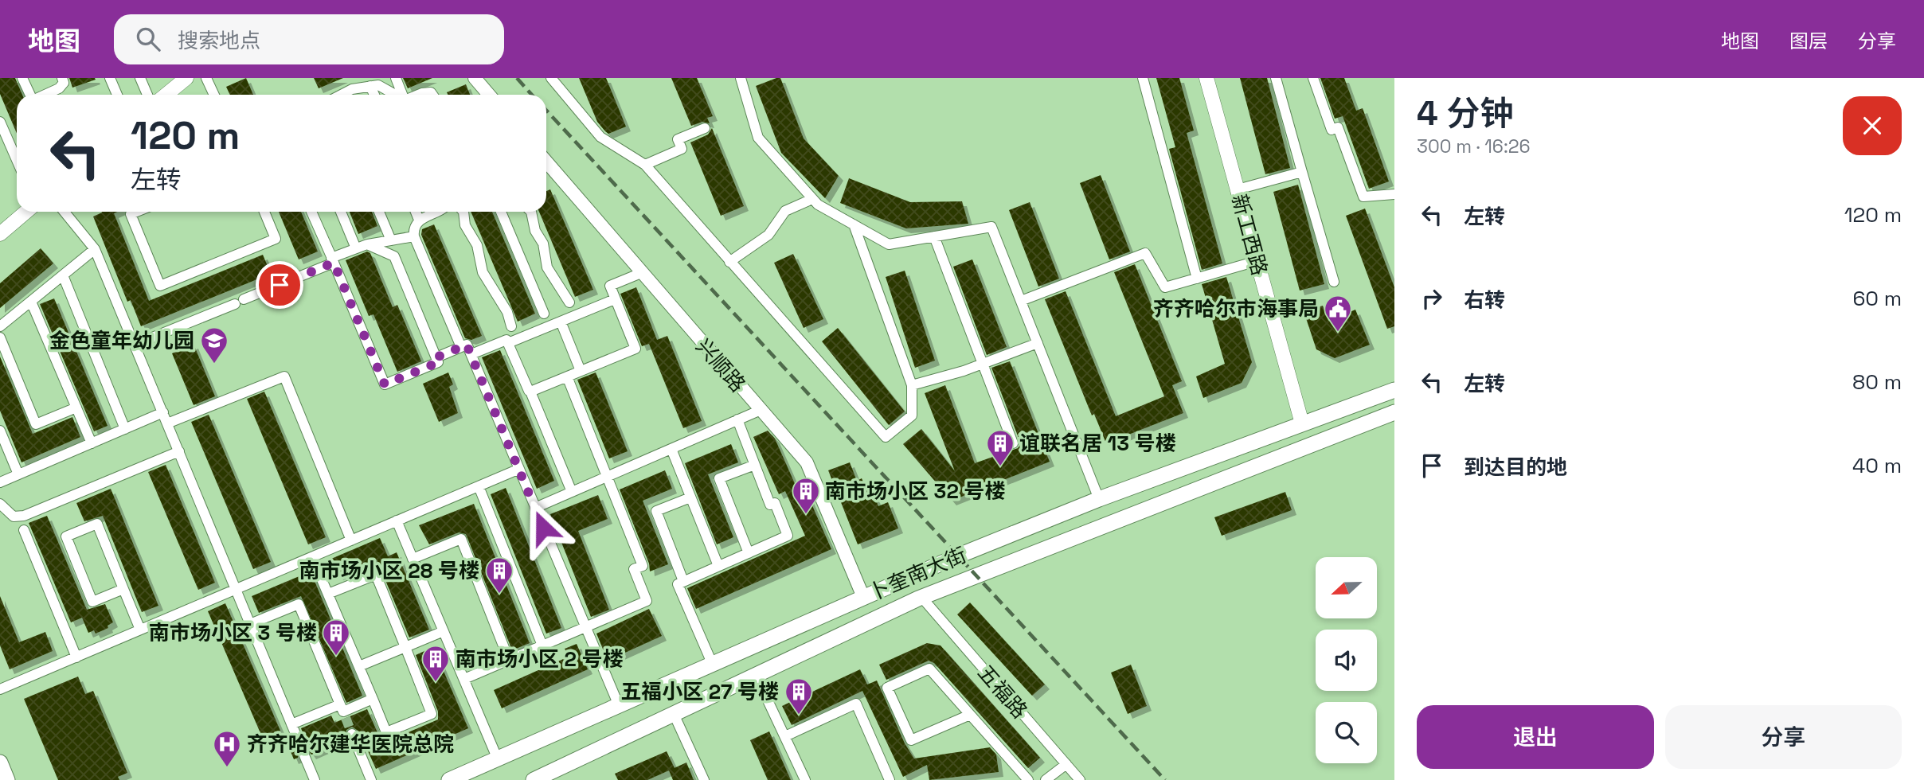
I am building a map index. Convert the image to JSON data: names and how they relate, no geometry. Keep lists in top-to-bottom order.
{
  "streets": {
    "main road": ["新工西路", "卜奎南大街"],
    "street": ["兴顺路", "五福路"]
  },
  "crossings": [
    ["新工西路", "卜奎南大街"],
    ["兴顺路", "卜奎南大街"]
  ],
  "places": {
    "public building": ["齐齐哈尔市海事局"],
    "school or university": ["金色童年幼儿园"],
    "building": [
      "谊联名居 13 号楼",
      "南市场小区 32 号楼",
      "南市场小区 28 号楼",
      "南市场小区 3 号楼",
      "南市场小区 2 号楼",
      "五福小区 27 号楼"
    ],
    "hospital": ["齐齐哈尔建华医院总院"]
  },
  "north": "left",
  "page": {
    "header": "地图",
    "search": "搜索地点",
    "nav": ["地图", "图层", "分享"],
    "heading": ["4 分钟", "300 m · 16:26"],
    "turn": ["120 m", "左转"],
    "list": [
      {
        "name": "左转",
        "value": "120 m"
      },
      {
        "name": "右转",
        "value": "60 m"
      },
      {
        "name": "左转",
        "value": "80 m"
      },
      {
        "name": "到达目的地",
        "value": "40 m"
      }
    ],
    "buttons": ["退出", "分享"]
  }
}
